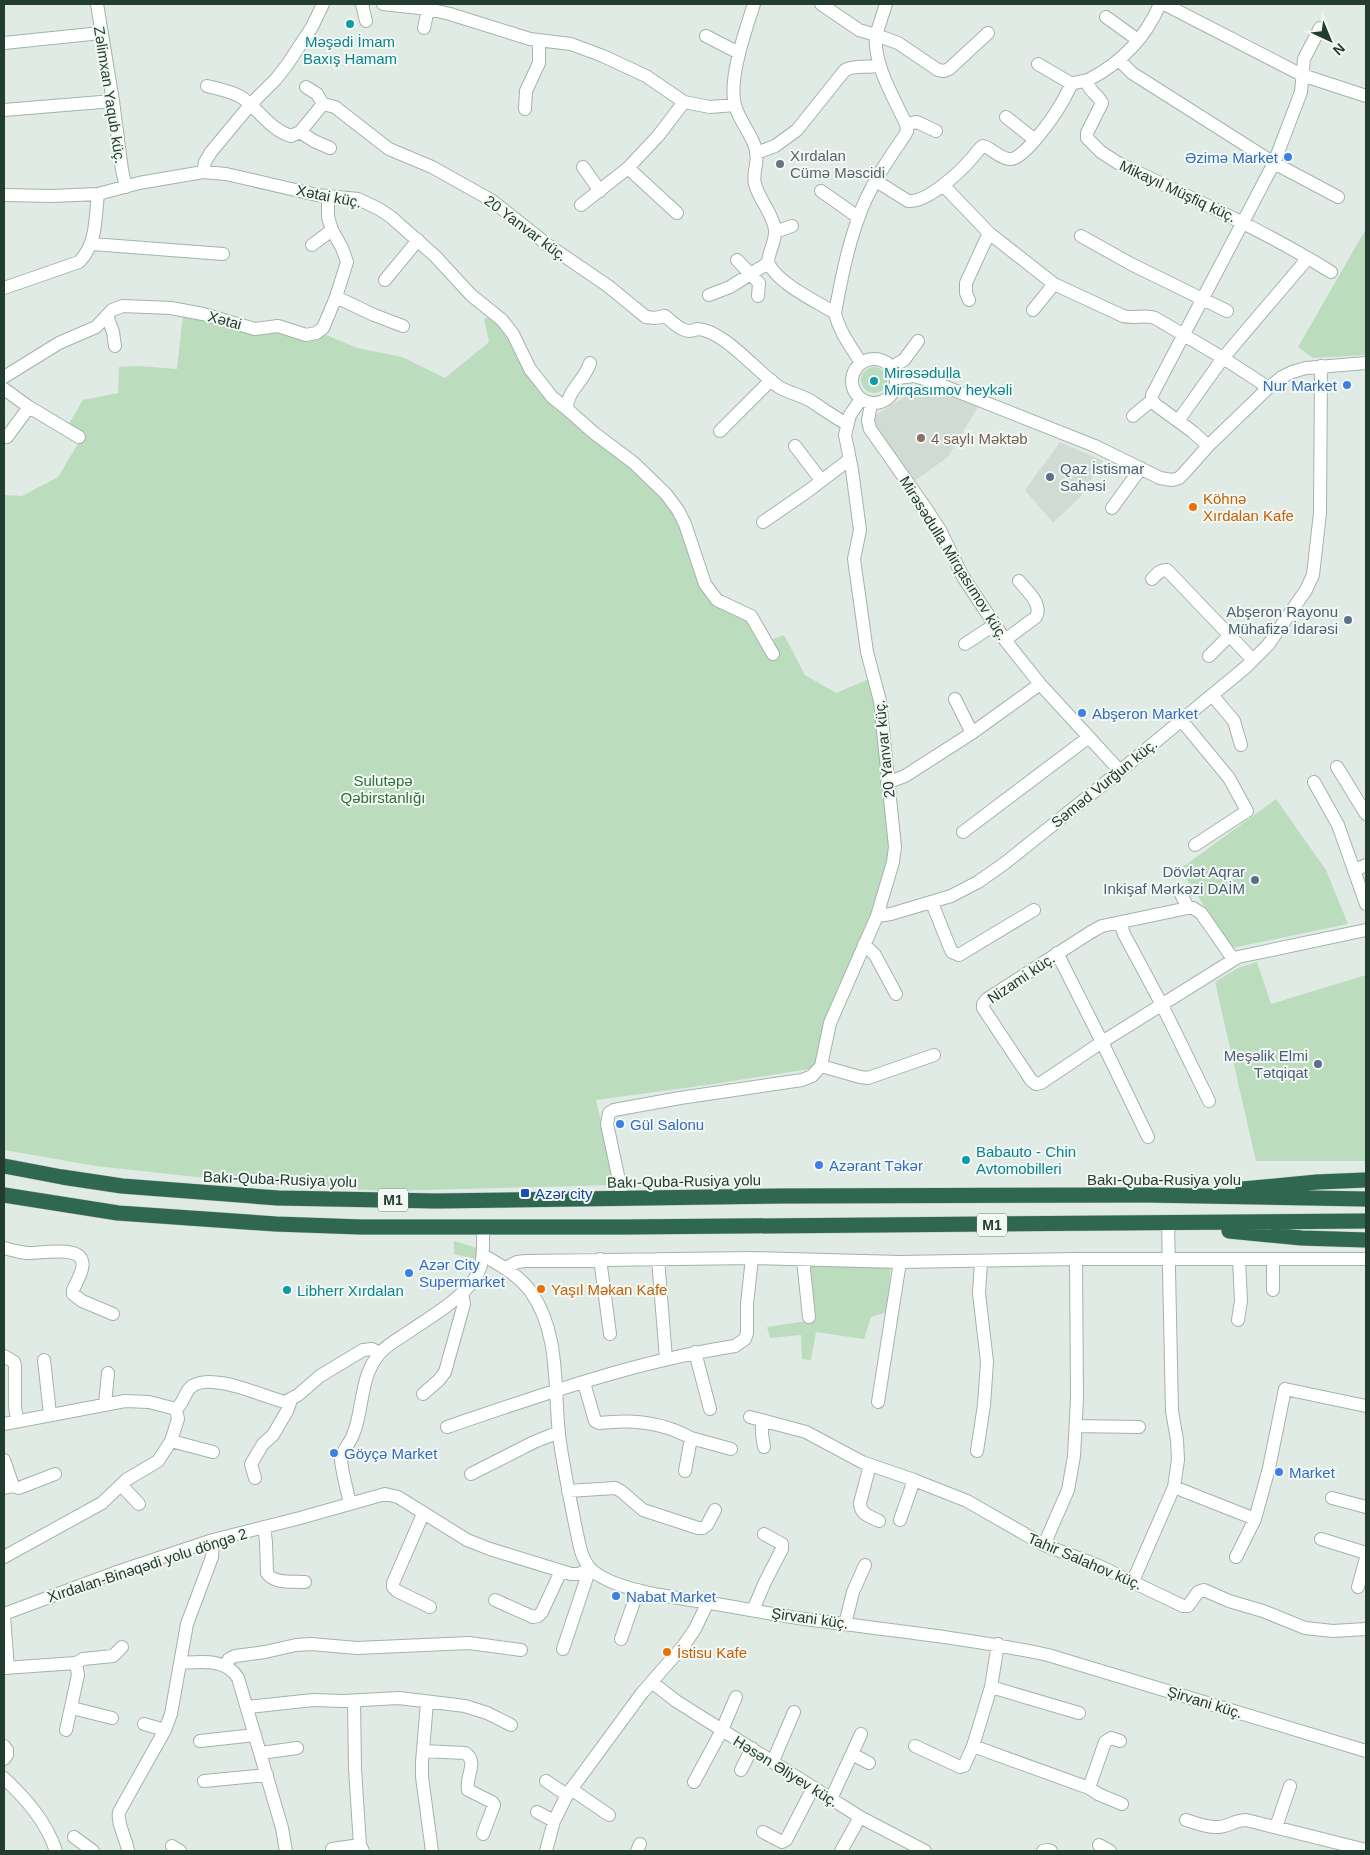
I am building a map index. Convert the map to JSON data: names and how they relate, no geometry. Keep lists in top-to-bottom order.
{
  "streets": {
    "highway": ["Bakı-Quba-Rusiya yolu", "M1"],
    "street": [
      "Zəlimxan Yaqub küç.",
      "Mikayıl Müşfiq küç.",
      "Xətai küç.",
      "20 Yanvar küç.",
      "Xətai",
      "Mirəsədulla Mirqasımov küç.",
      "Səməd Vurğun küç.",
      "Nizami küç.",
      "Tahir Salahov küç.",
      "Xırdalan-Binəqədi yolu döngə 2",
      "Şirvani küç.",
      "Həsən Əliyev küç."
    ]
  },
  "crossings": [
    ["Zəlimxan Yaqub küç.", "Xətai küç."],
    ["Xətai küç.", "Xətai"],
    ["20 Yanvar küç.", "Mirəsədulla Mirqasımov küç."],
    ["20 Yanvar küç.", "Səməd Vurğun küç."],
    ["Mirəsədulla Mirqasımov küç.", "Səməd Vurğun küç."],
    ["Xırdalan-Binəqədi yolu döngə 2", "Şirvani küç."]
  ],
  "parks": ["Sulutəpə Qəbirstanlığı"],
  "places": {
    "other": [
      "Məşədi İmam Baxış Hamam",
      "Əzimə Market",
      "Xırdalan Cümə Məscidi",
      "Mirəsədulla Mirqasımov heykəli",
      "Nur Market",
      "4 saylı Məktəb",
      "Qaz İstismar Sahəsi",
      "Köhnə Xırdalan Kafe",
      "Abşeron Rayonu Mühafizə İdarəsi",
      "Abşeron Market",
      "Dövlət Aqrar Inkişaf Mərkəzi DAİM",
      "Meşəlik Elmi Tətqiqat",
      "Gül Salonu",
      "Babauto - Chin Avtomobilleri",
      "Azərant Təkər",
      "Azər City Supermarket",
      "Yaşıl Məkan Kafe",
      "Libherr Xırdalan",
      "Göyçə Market",
      "Market",
      "Nabat Market",
      "İstisu Kafe"
    ],
    "transit": ["Azər city"]
  },
  "north": "bottom right"
}
